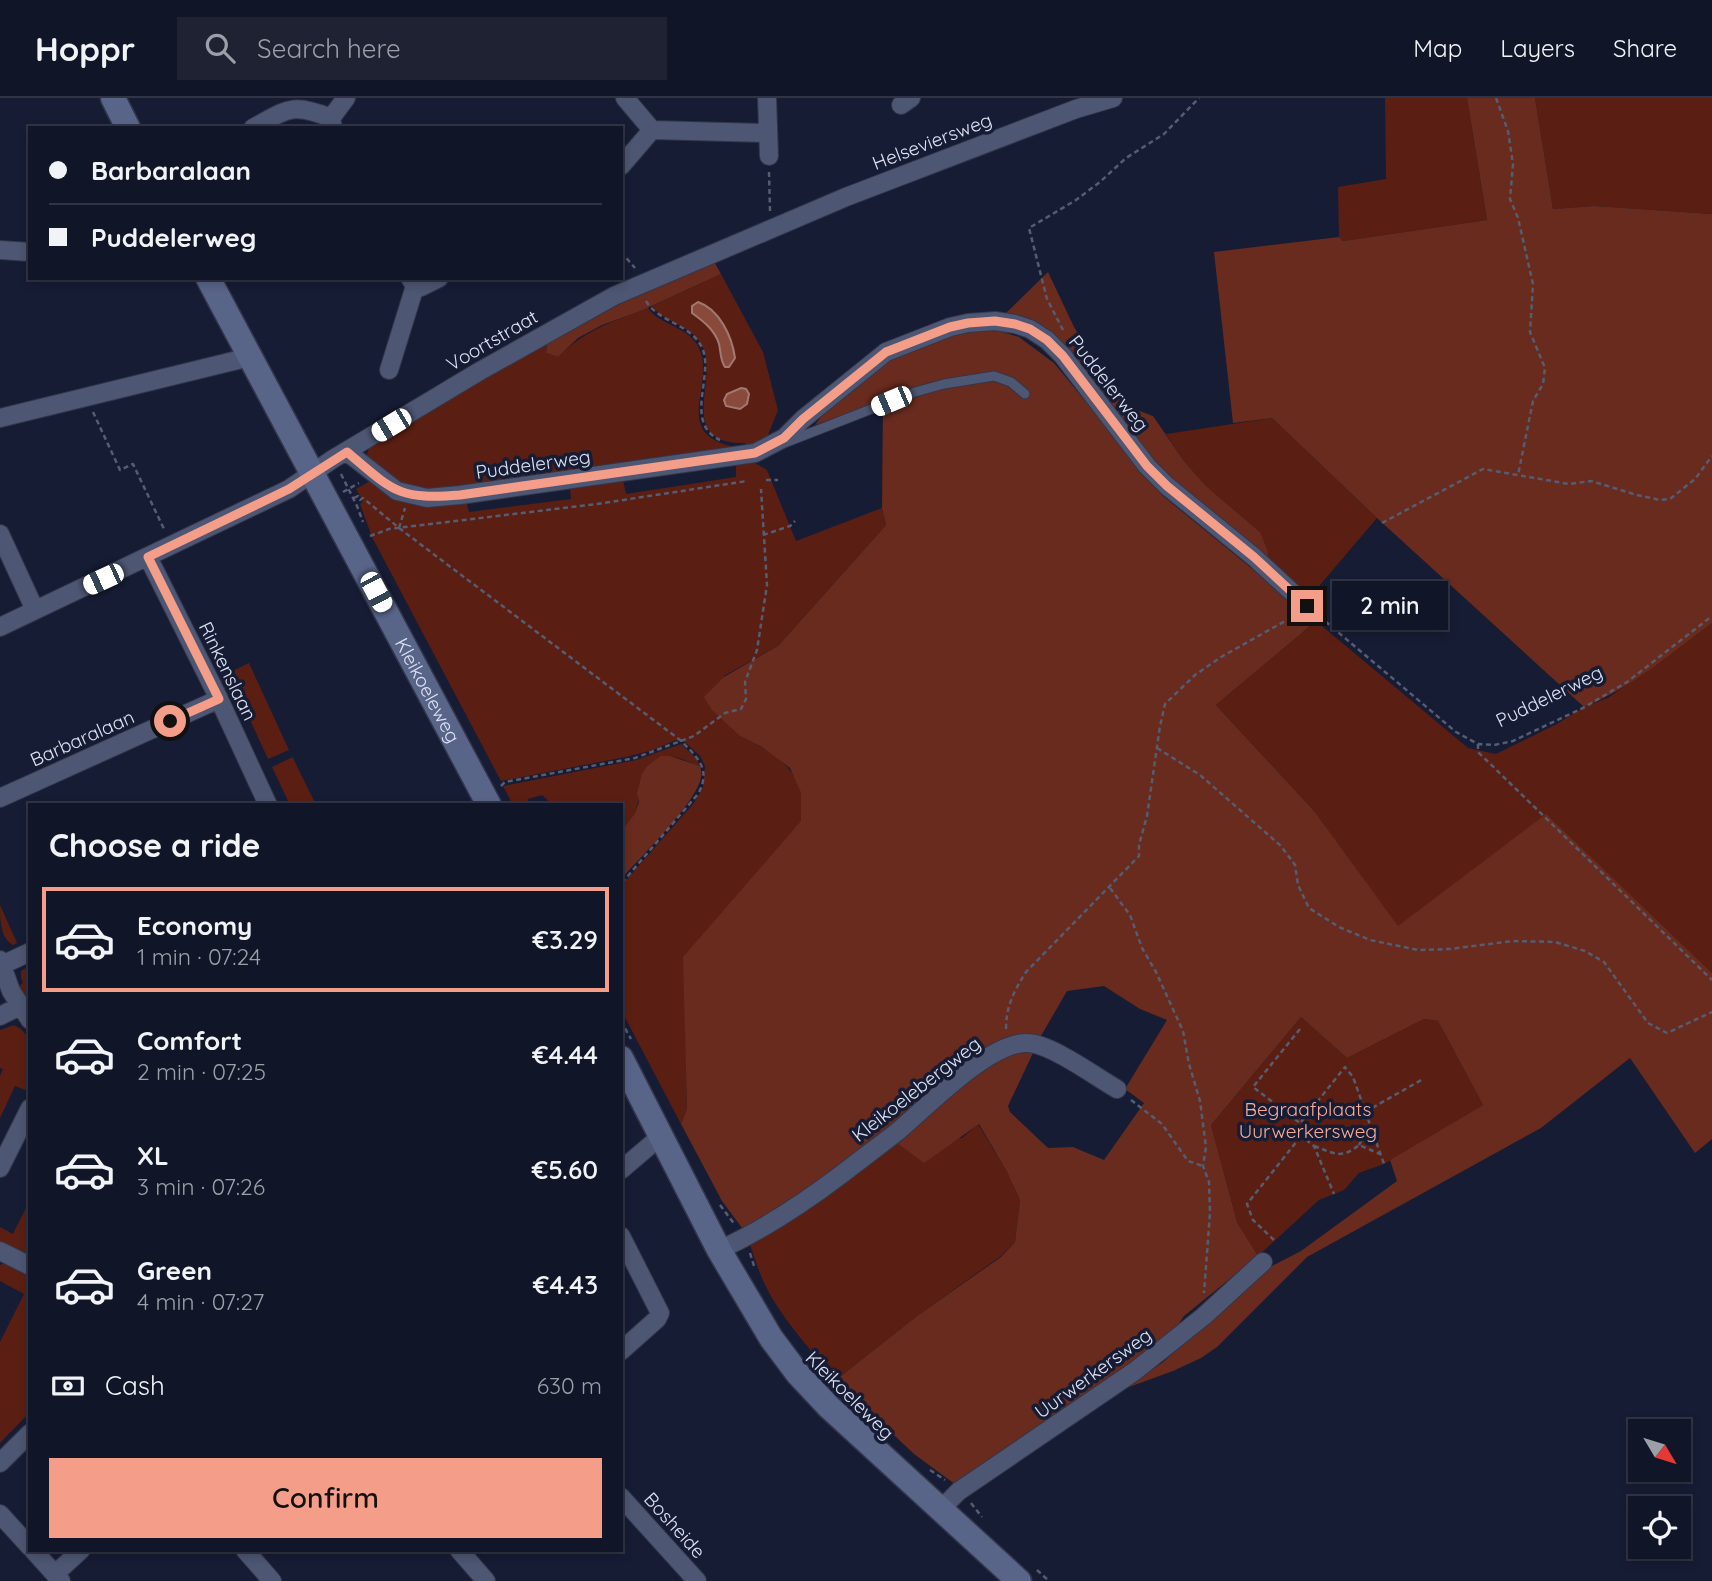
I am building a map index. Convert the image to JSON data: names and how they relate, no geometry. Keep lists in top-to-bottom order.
{
  "streets": {
    "street": [
      "Helseviersweg",
      "Voortstraat",
      "Puddelerweg",
      "Rinkenslaan",
      "Kleikoeleweg",
      "Barbaralaan",
      "Kleikoelebergweg",
      "Uurwerkersweg",
      "Bosheide"
    ]
  },
  "crossings": [
    ["Helseviersweg", "Voortstraat"],
    ["Voortstraat", "Puddelerweg"],
    ["Voortstraat", "Rinkenslaan"],
    ["Voortstraat", "Kleikoeleweg"],
    ["Rinkenslaan", "Barbaralaan"],
    ["Kleikoeleweg", "Kleikoelebergweg"],
    ["Kleikoeleweg", "Uurwerkersweg"]
  ],
  "parks": ["Begraafplaats Uurwerkersweg"],
  "north": "bottom right",
  "page": {
    "header": "Hoppr",
    "search": "Search here",
    "nav": ["Map", "Layers", "Share"],
    "banner": ["Barbaralaan", "Puddelerweg"],
    "bubble": "2 min",
    "heading": "Choose a ride",
    "list": [
      {
        "name": "Economy",
        "note": "1 min · 07:24",
        "value": "€3.29"
      },
      {
        "name": "Comfort",
        "note": "2 min · 07:25",
        "value": "€4.44"
      },
      {
        "name": "XL",
        "note": "3 min · 07:26",
        "value": "€5.60"
      },
      {
        "name": "Green",
        "note": "4 min · 07:27",
        "value": "€4.43"
      }
    ],
    "pay": ["Cash", "630 m"],
    "buttons": "Confirm"
  }
}
